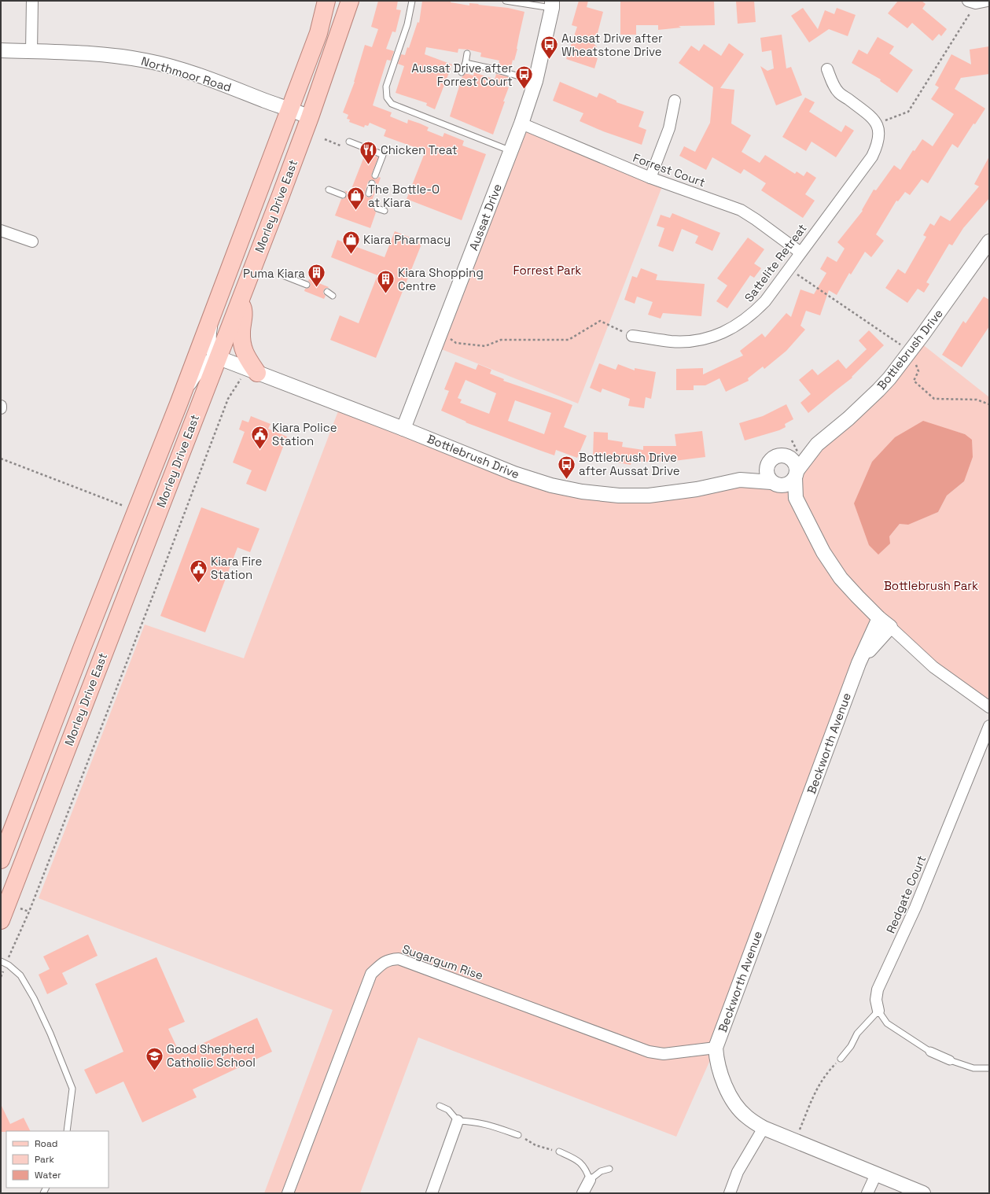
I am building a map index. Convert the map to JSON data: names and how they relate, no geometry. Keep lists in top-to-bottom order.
{
  "streets": {
    "main road": ["Morley Drive East"],
    "street": [
      "Northmoor Road",
      "Forrest Court",
      "Aussat Drive",
      "Sattelite Retreat",
      "Bottlebrush Drive",
      "Beckworth Avenue",
      "Redgate Court",
      "Sugargum Rise"
    ]
  },
  "crossings": [
    ["Northmoor Road", "Morley Drive East"],
    ["Forrest Court", "Aussat Drive"],
    ["Forrest Court", "Sattelite Retreat"],
    ["Morley Drive East", "Bottlebrush Drive"],
    ["Aussat Drive", "Bottlebrush Drive"],
    ["Beckworth Avenue", "Sugargum Rise"]
  ],
  "parks": ["Forrest Park", "Bottlebrush Park"],
  "places": {
    "bus stop": ["Aussat Drive after Wheatstone Drive", "Aussat Drive after Forrest Court", "Bottlebrush Drive after Aussat Drive"],
    "restaurant": ["Chicken Treat"],
    "shop": ["The Bottle-O at Kiara", "Kiara Pharmacy"],
    "building": ["Puma Kiara", "Kiara Shopping Centre"],
    "public building": ["Kiara Police Station", "Kiara Fire Station"],
    "school or university": ["Good Shepherd Catholic School"]
  },
  "legend": ["Road", "Park", "Water"]
}
